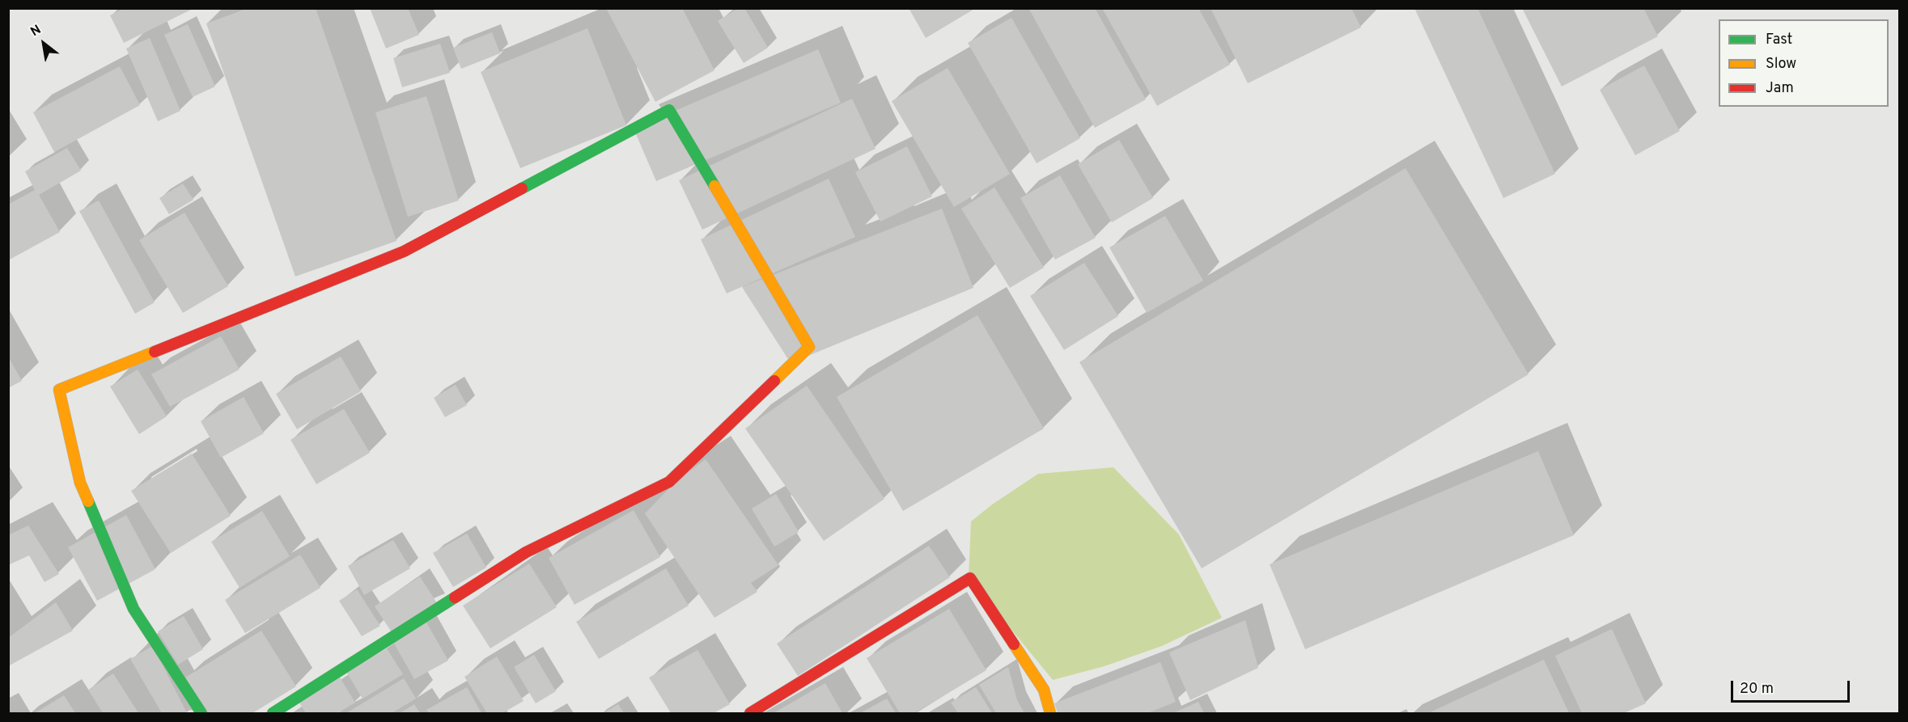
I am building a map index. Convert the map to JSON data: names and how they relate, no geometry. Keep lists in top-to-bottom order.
{
  "legend": ["Fast", "Slow", "Jam"],
  "scale_bar": "20 m",
  "north": "top left"
}
